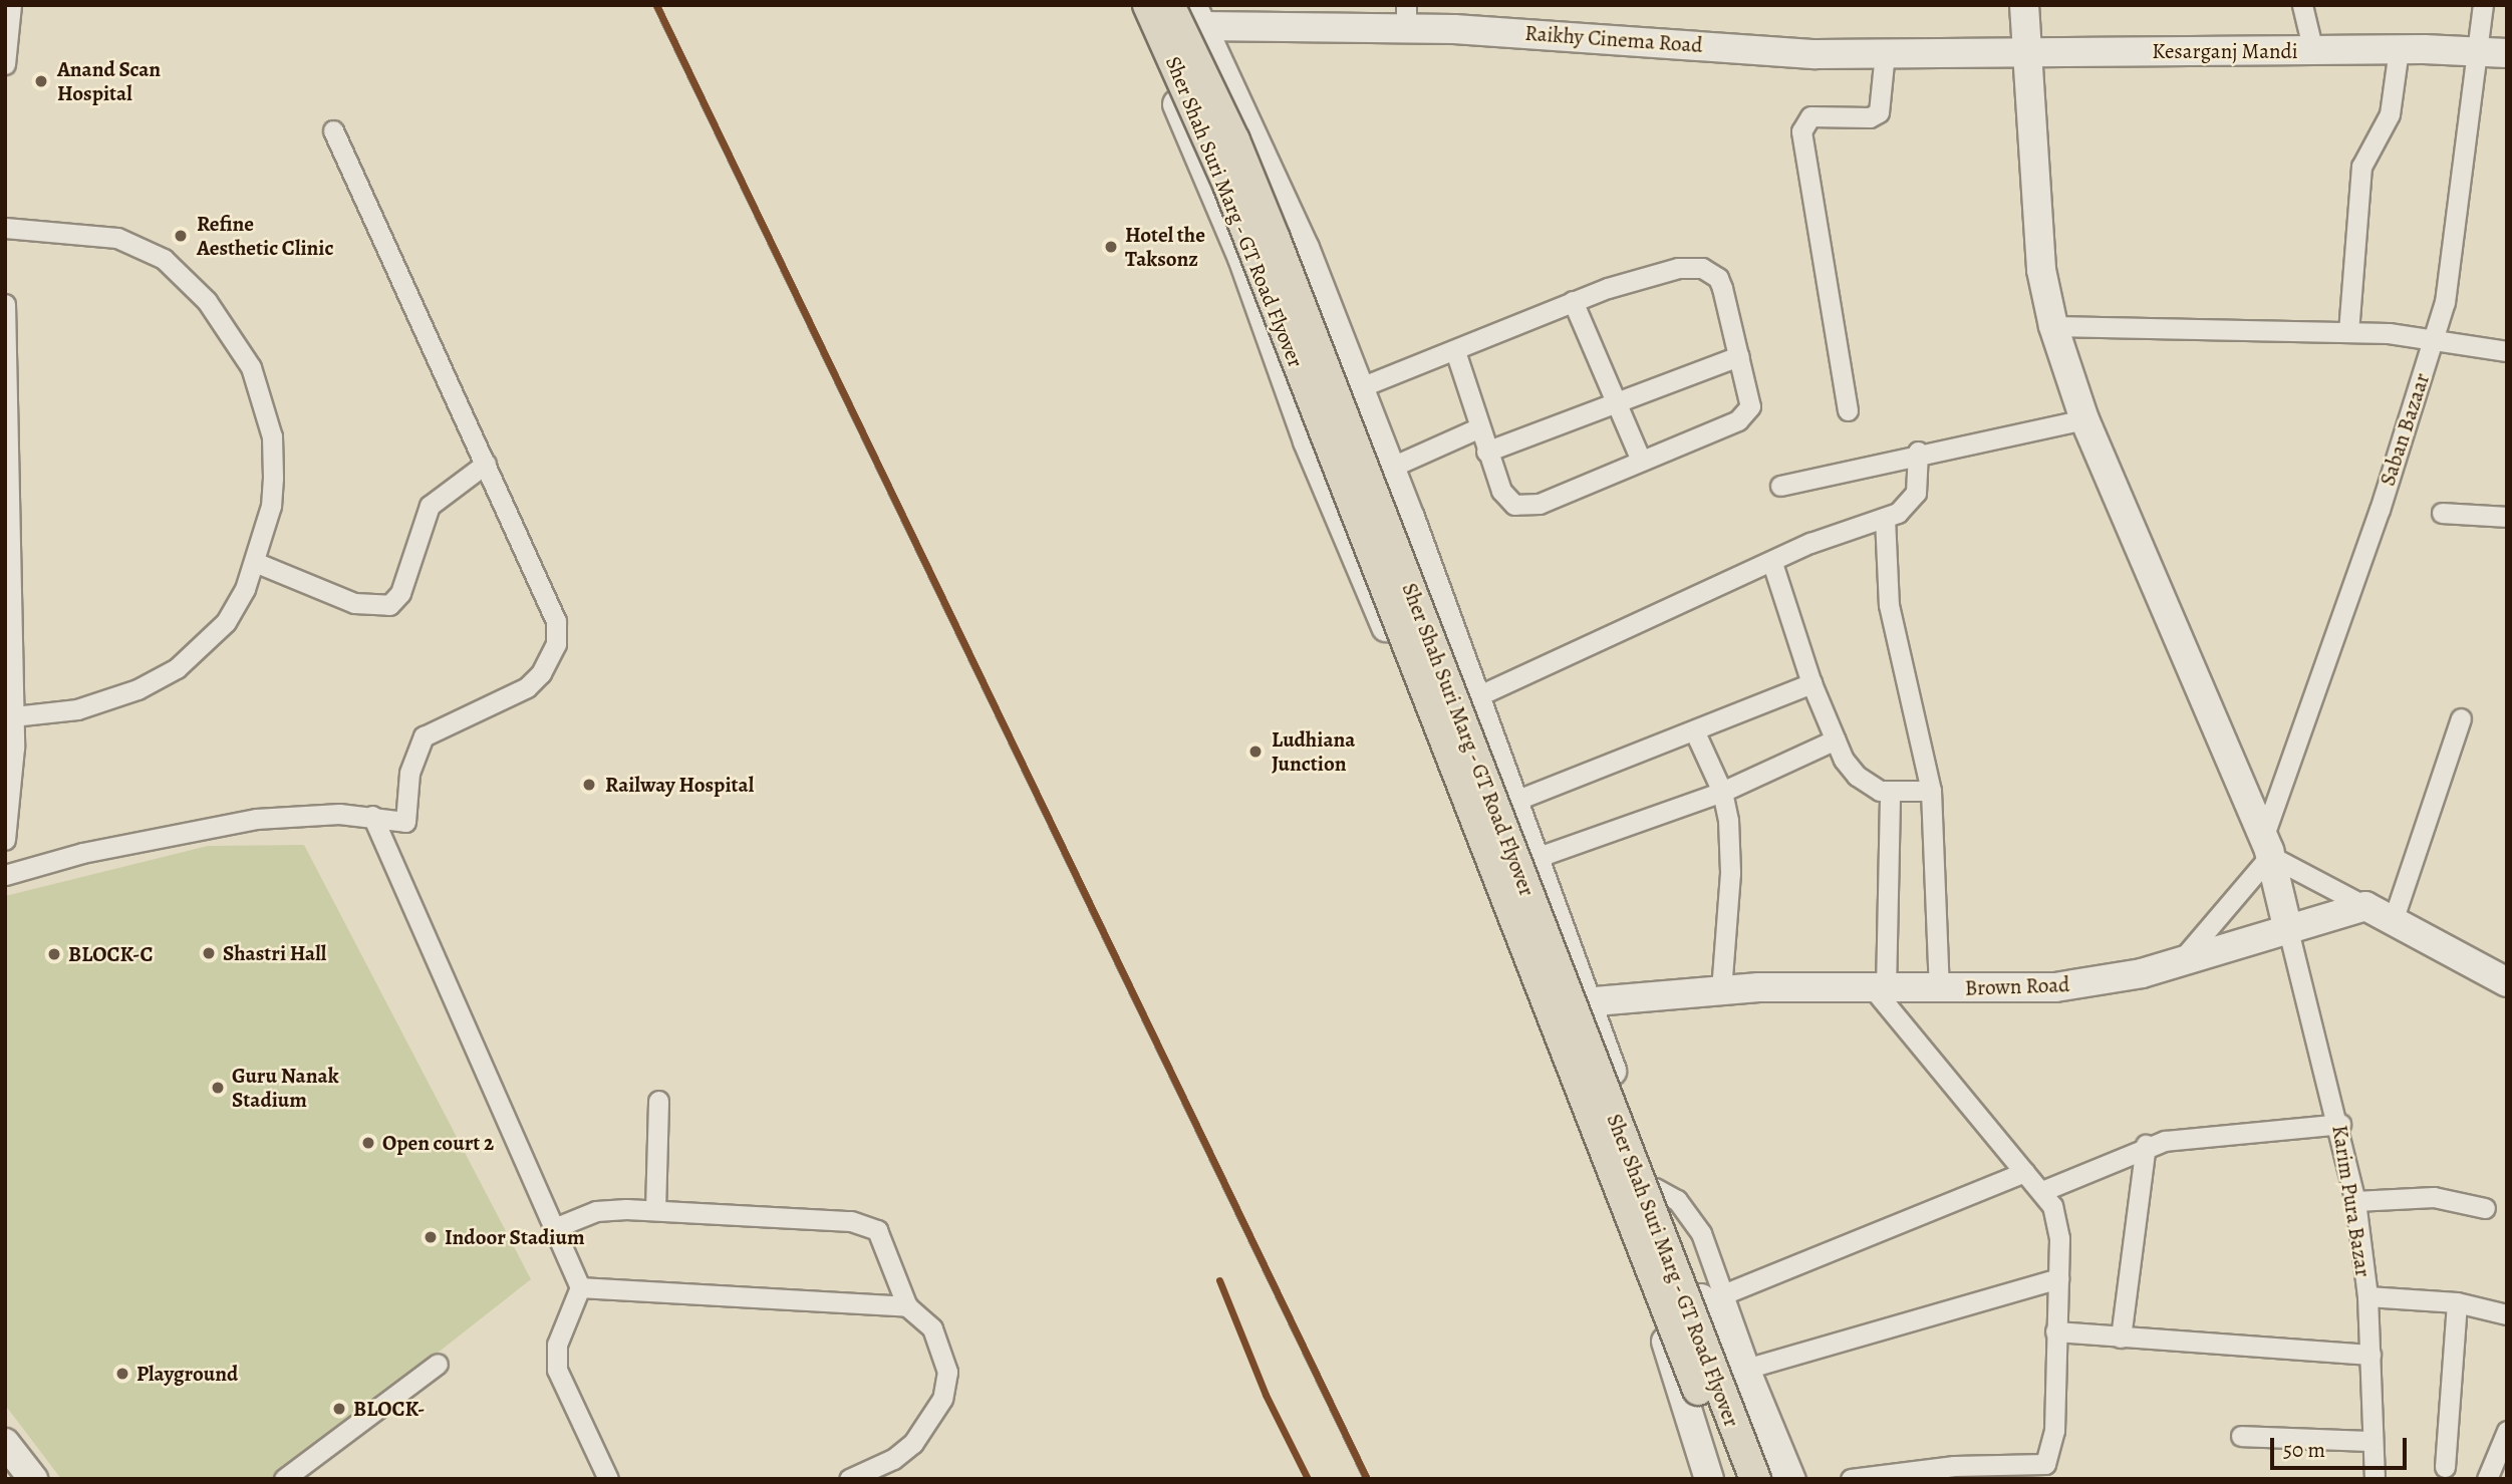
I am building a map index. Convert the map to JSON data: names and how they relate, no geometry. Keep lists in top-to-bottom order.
{
  "streets": {
    "main road": ["Sher Shah Suri Marg - GT Road Flyover"],
    "street": [
      "Raikhy Cinema Road",
      "Kesarganj Mandi",
      "Saban Bazaar",
      "Brown Road",
      "Karim Pura Bazar"
    ]
  },
  "crossings": [
    ["Raikhy Cinema Road", "Kesarganj Mandi"],
    ["Kesarganj Mandi", "Saban Bazaar"],
    ["Brown Road", "Karim Pura Bazar"]
  ],
  "places": [
    "Anand Scan Hospital",
    "Refine Aesthetic Clinic",
    "Hotel the Taksonz",
    "Ludhiana Junction",
    "Railway Hospital",
    "Shastri Hall",
    "BLOCK-C",
    "Guru Nanak Stadium",
    "Open court 2",
    "Indoor Stadium",
    "Playground",
    "BLOCK-"
  ],
  "scale_bar": "50 m"
}
